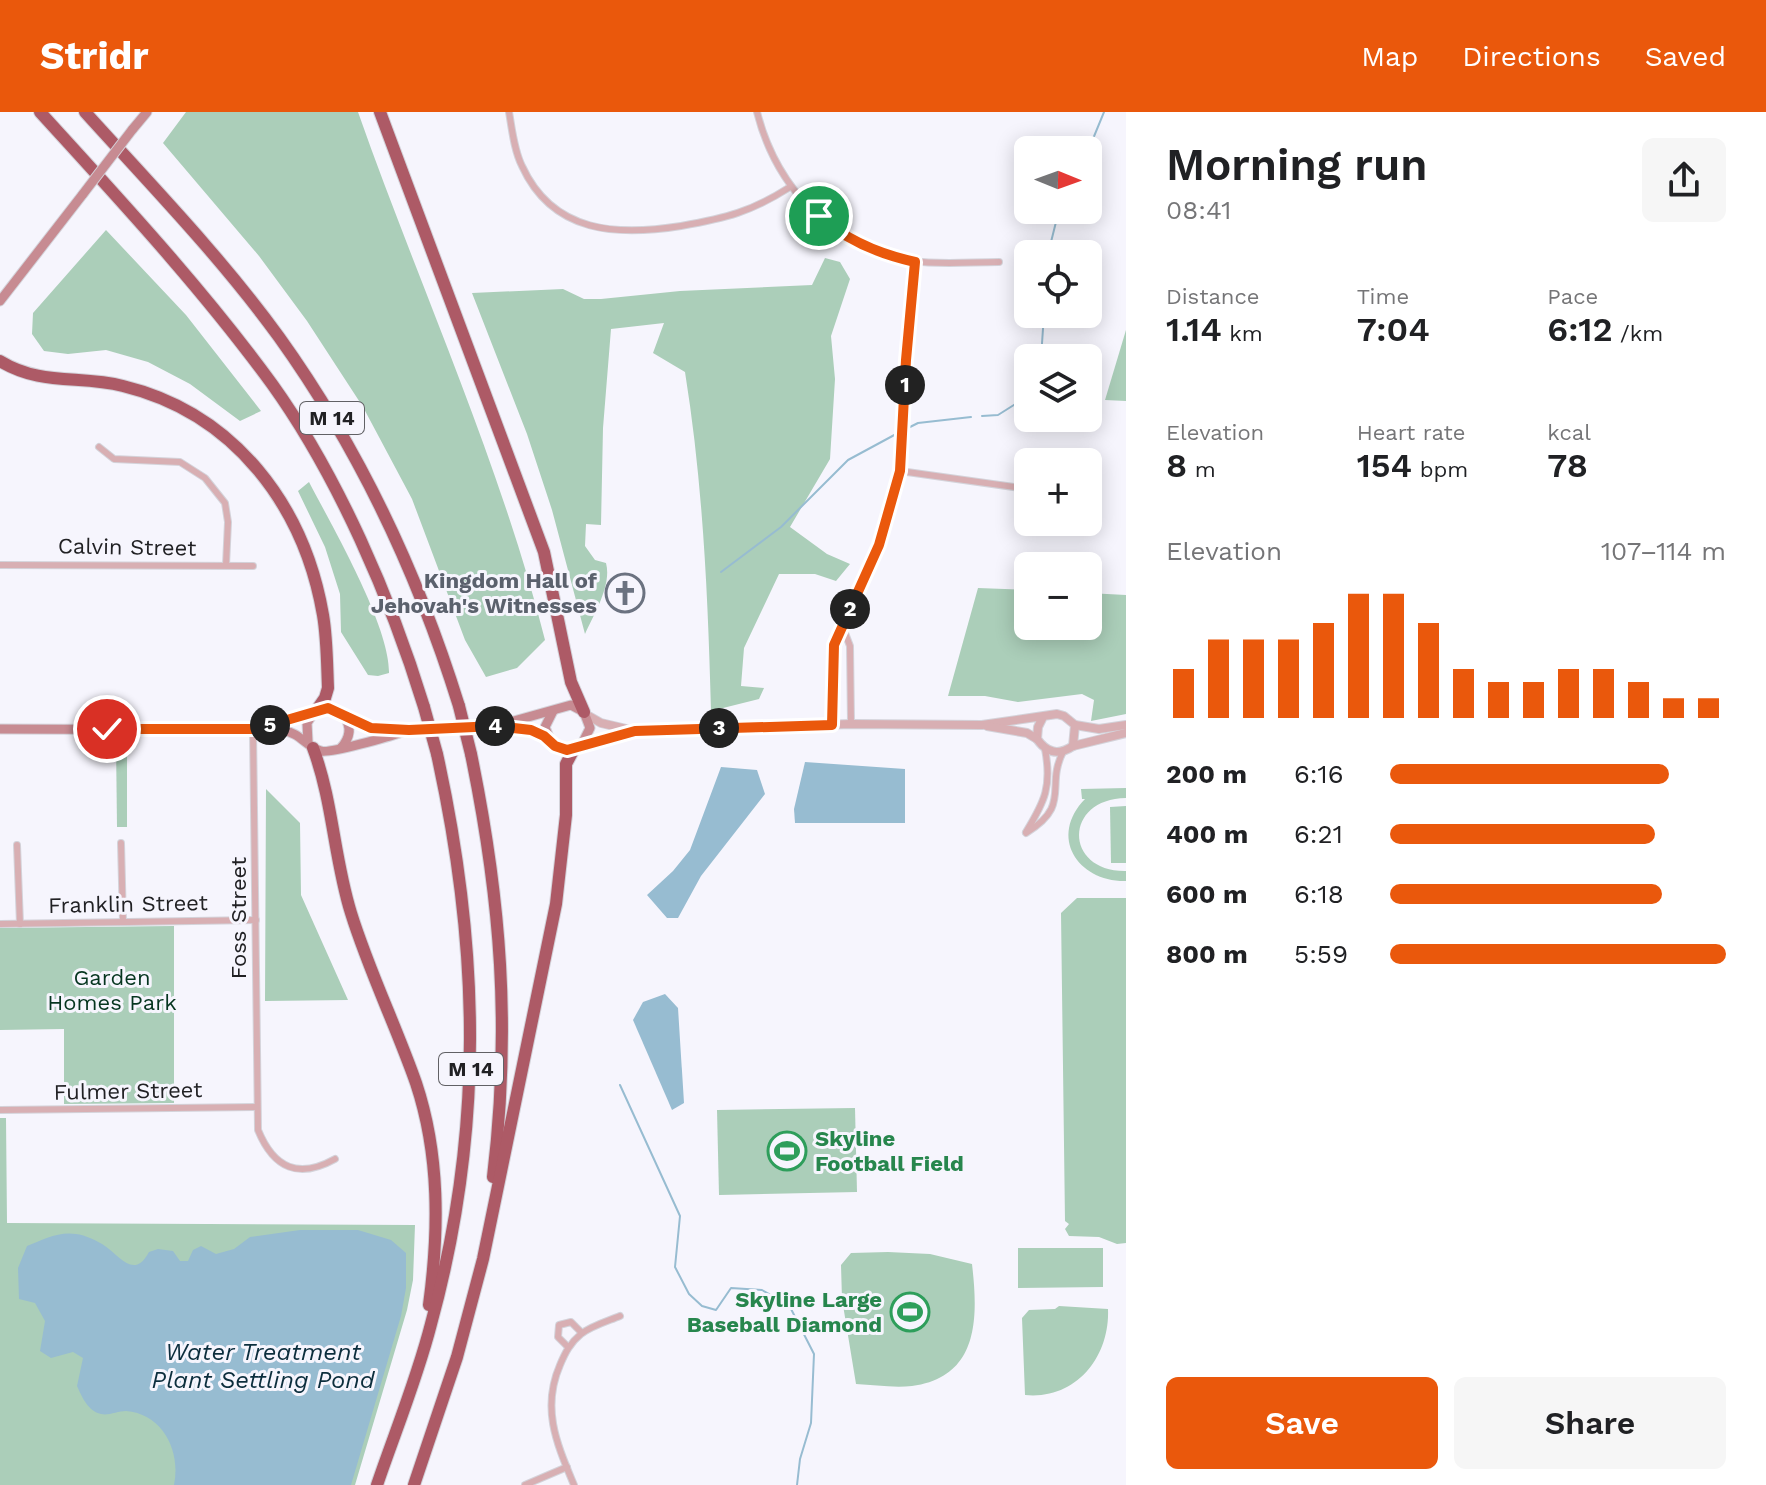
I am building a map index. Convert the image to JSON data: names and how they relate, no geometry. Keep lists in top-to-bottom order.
{
  "streets": {
    "highway": ["M 14"],
    "street": [
      "Calvin Street",
      "Franklin Street",
      "Foss Street",
      "Fulmer Street"
    ]
  },
  "crossings": [
    ["Franklin Street", "Foss Street"],
    ["Foss Street", "Fulmer Street"]
  ],
  "water": ["Water Treatment Plant Settling Pond"],
  "parks": ["Garden Homes Park"],
  "places": {
    "church": ["Kingdom Hall of Jehovah's Witnesses"],
    "sports": ["Skyline Football Field", "Skyline Large Baseball Diamond"]
  },
  "north": "right",
  "page": {
    "header": "Stridr",
    "nav": ["Map", "Directions", "Saved"],
    "heading": ["Morning run", "08:41"],
    "map_buttons": ["+", "−"],
    "stats": [
      ["Distance", "1.14 km"],
      ["Time", "7:04"],
      ["Pace", "6:12 /km"],
      ["Elevation", "8 m"],
      ["Heart rate", "154 bpm"],
      ["kcal", "78"]
    ],
    "pins": [
      "1",
      "2",
      "5",
      "4",
      "3"
    ],
    "chart": ["Elevation", "107–114 m"],
    "list": [
      {
        "name": "200 m",
        "note": "6:16"
      },
      {
        "name": "400 m",
        "note": "6:21"
      },
      {
        "name": "600 m",
        "note": "6:18"
      },
      {
        "name": "800 m",
        "note": "5:59"
      }
    ],
    "buttons": ["Save", "Share"]
  }
}
